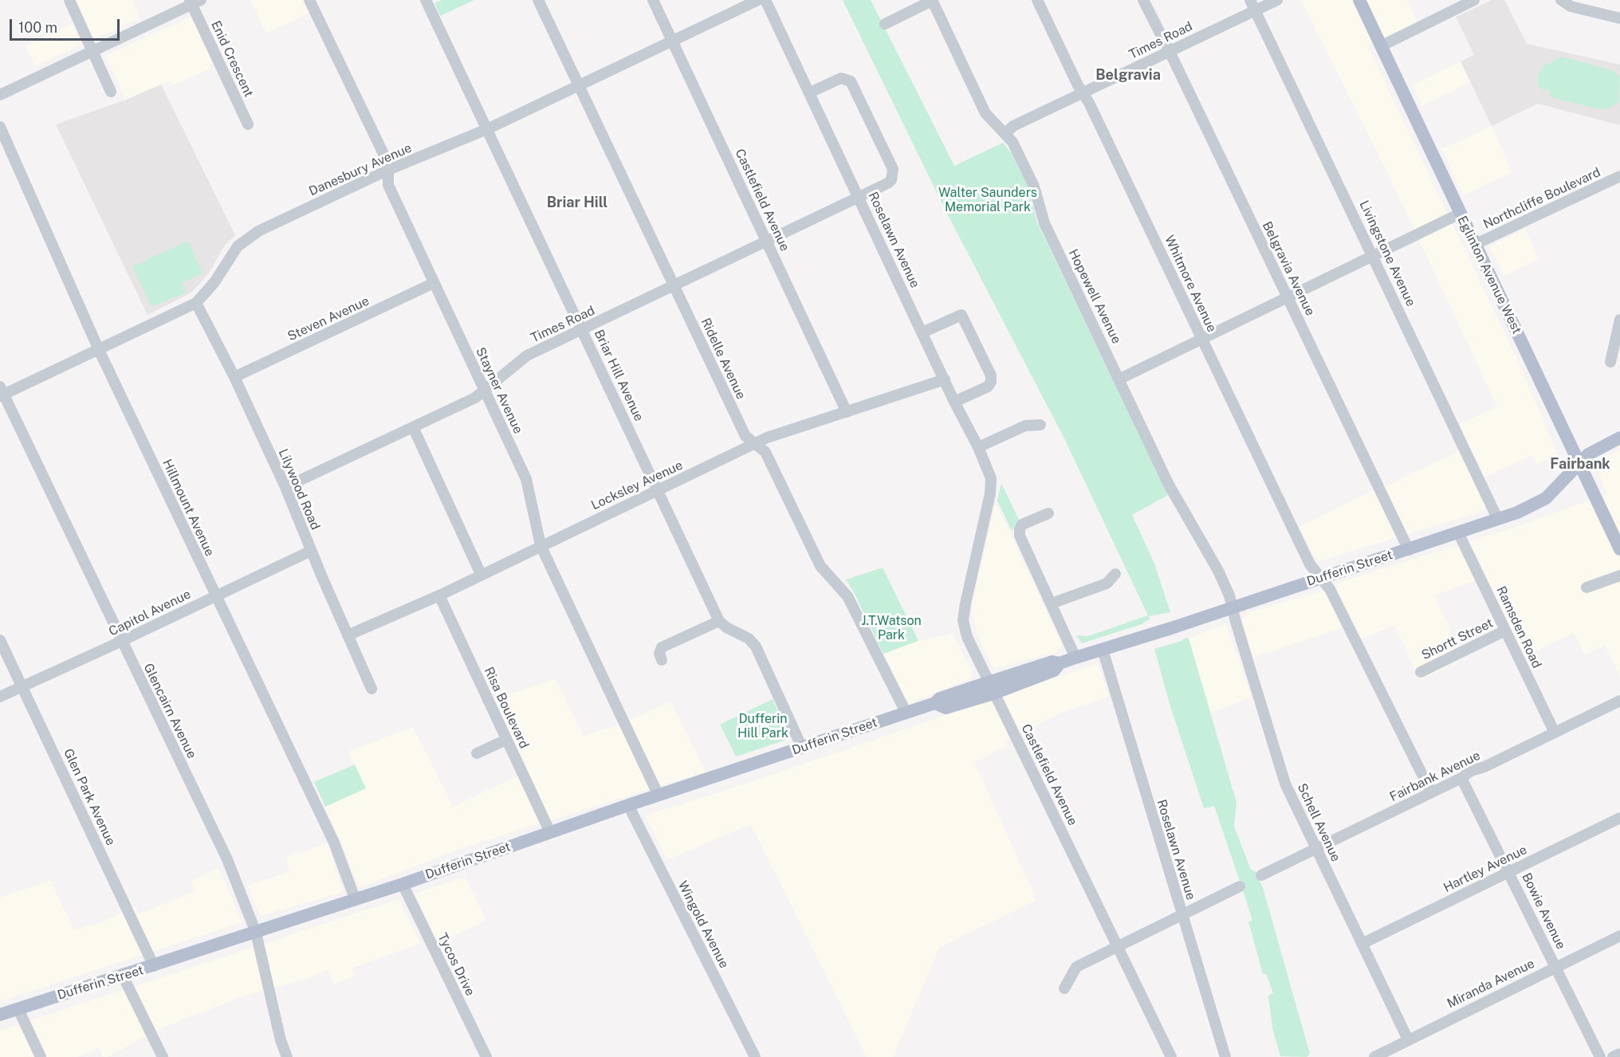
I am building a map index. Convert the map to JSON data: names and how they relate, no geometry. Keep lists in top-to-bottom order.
{
  "streets": {
    "main road": ["Eglinton Avenue West", "Dufferin Street"],
    "street": [
      "Times Road",
      "Enid Crescent",
      "Danesbury Avenue",
      "Northcliffe Boulevard",
      "Castlefield Avenue",
      "Roselawn Avenue",
      "Livingstone Avenue",
      "Belgravia Avenue",
      "Whitmore Avenue",
      "Hopewell Avenue",
      "Steven Avenue",
      "Ridelle Avenue",
      "Briar Hill Avenue",
      "Stayner Avenue",
      "Locksley Avenue",
      "Lilywood Road",
      "Hillmount Avenue",
      "Capitol Avenue",
      "Ramsden Road",
      "Shortt Street",
      "Risa Boulevard",
      "Glencairn Avenue",
      "Fairbank Avenue",
      "Glen Park Avenue",
      "Schell Avenue",
      "Hartley Avenue",
      "Bowie Avenue",
      "Wingold Avenue",
      "Tycos Drive",
      "Miranda Avenue"
    ]
  },
  "crossings": [
    ["Times Road", "Castlefield Avenue"],
    ["Times Road", "Roselawn Avenue"],
    ["Times Road", "Livingstone Avenue"],
    ["Times Road", "Belgravia Avenue"],
    ["Times Road", "Whitmore Avenue"],
    ["Times Road", "Hopewell Avenue"],
    ["Times Road", "Ridelle Avenue"],
    ["Times Road", "Briar Hill Avenue"],
    ["Times Road", "Stayner Avenue"],
    ["Times Road", "Lilywood Road"],
    ["Danesbury Avenue", "Castlefield Avenue"],
    ["Danesbury Avenue", "Ridelle Avenue"],
    ["Danesbury Avenue", "Briar Hill Avenue"],
    ["Danesbury Avenue", "Stayner Avenue"],
    ["Danesbury Avenue", "Lilywood Road"],
    ["Danesbury Avenue", "Hillmount Avenue"],
    ["Danesbury Avenue", "Glencairn Avenue"],
    ["Northcliffe Boulevard", "Eglinton Avenue West"],
    ["Castlefield Avenue", "Roselawn Avenue"],
    ["Castlefield Avenue", "Locksley Avenue"],
    ["Castlefield Avenue", "Dufferin Street"],
    ["Roselawn Avenue", "Locksley Avenue"],
    ["Roselawn Avenue", "Dufferin Street"],
    ["Livingstone Avenue", "Dufferin Street"],
    ["Belgravia Avenue", "Dufferin Street"],
    ["Eglinton Avenue West", "Dufferin Street"],
    ["Whitmore Avenue", "Dufferin Street"],
    ["Hopewell Avenue", "Dufferin Street"],
    ["Hopewell Avenue", "Schell Avenue"],
    ["Steven Avenue", "Stayner Avenue"],
    ["Steven Avenue", "Lilywood Road"],
    ["Ridelle Avenue", "Locksley Avenue"],
    ["Ridelle Avenue", "Dufferin Street"],
    ["Briar Hill Avenue", "Locksley Avenue"],
    ["Stayner Avenue", "Locksley Avenue"],
    ["Stayner Avenue", "Dufferin Street"],
    ["Locksley Avenue", "Lilywood Road"],
    ["Locksley Avenue", "Risa Boulevard"],
    ["Lilywood Road", "Capitol Avenue"],
    ["Hillmount Avenue", "Dufferin Street"],
    ["Hillmount Avenue", "Capitol Avenue"],
    ["Dufferin Street", "Ramsden Road"],
    ["Dufferin Street", "Risa Boulevard"],
    ["Dufferin Street", "Glencairn Avenue"],
    ["Dufferin Street", "Glen Park Avenue"],
    ["Dufferin Street", "Schell Avenue"],
    ["Dufferin Street", "Wingold Avenue"],
    ["Dufferin Street", "Tycos Drive"],
    ["Capitol Avenue", "Glencairn Avenue"],
    ["Capitol Avenue", "Glen Park Avenue"],
    ["Ramsden Road", "Shortt Street"],
    ["Ramsden Road", "Fairbank Avenue"],
    ["Fairbank Avenue", "Schell Avenue"],
    ["Fairbank Avenue", "Bowie Avenue"],
    ["Schell Avenue", "Hartley Avenue"],
    ["Schell Avenue", "Miranda Avenue"],
    ["Hartley Avenue", "Bowie Avenue"],
    ["Bowie Avenue", "Miranda Avenue"]
  ],
  "districts": ["Belgravia", "Briar Hill", "Fairbank"],
  "parks": ["Walter Saunders Memorial Park", "J.T.Watson Park", "Dufferin Hill Park"],
  "scale_bar": "100 m"
}
